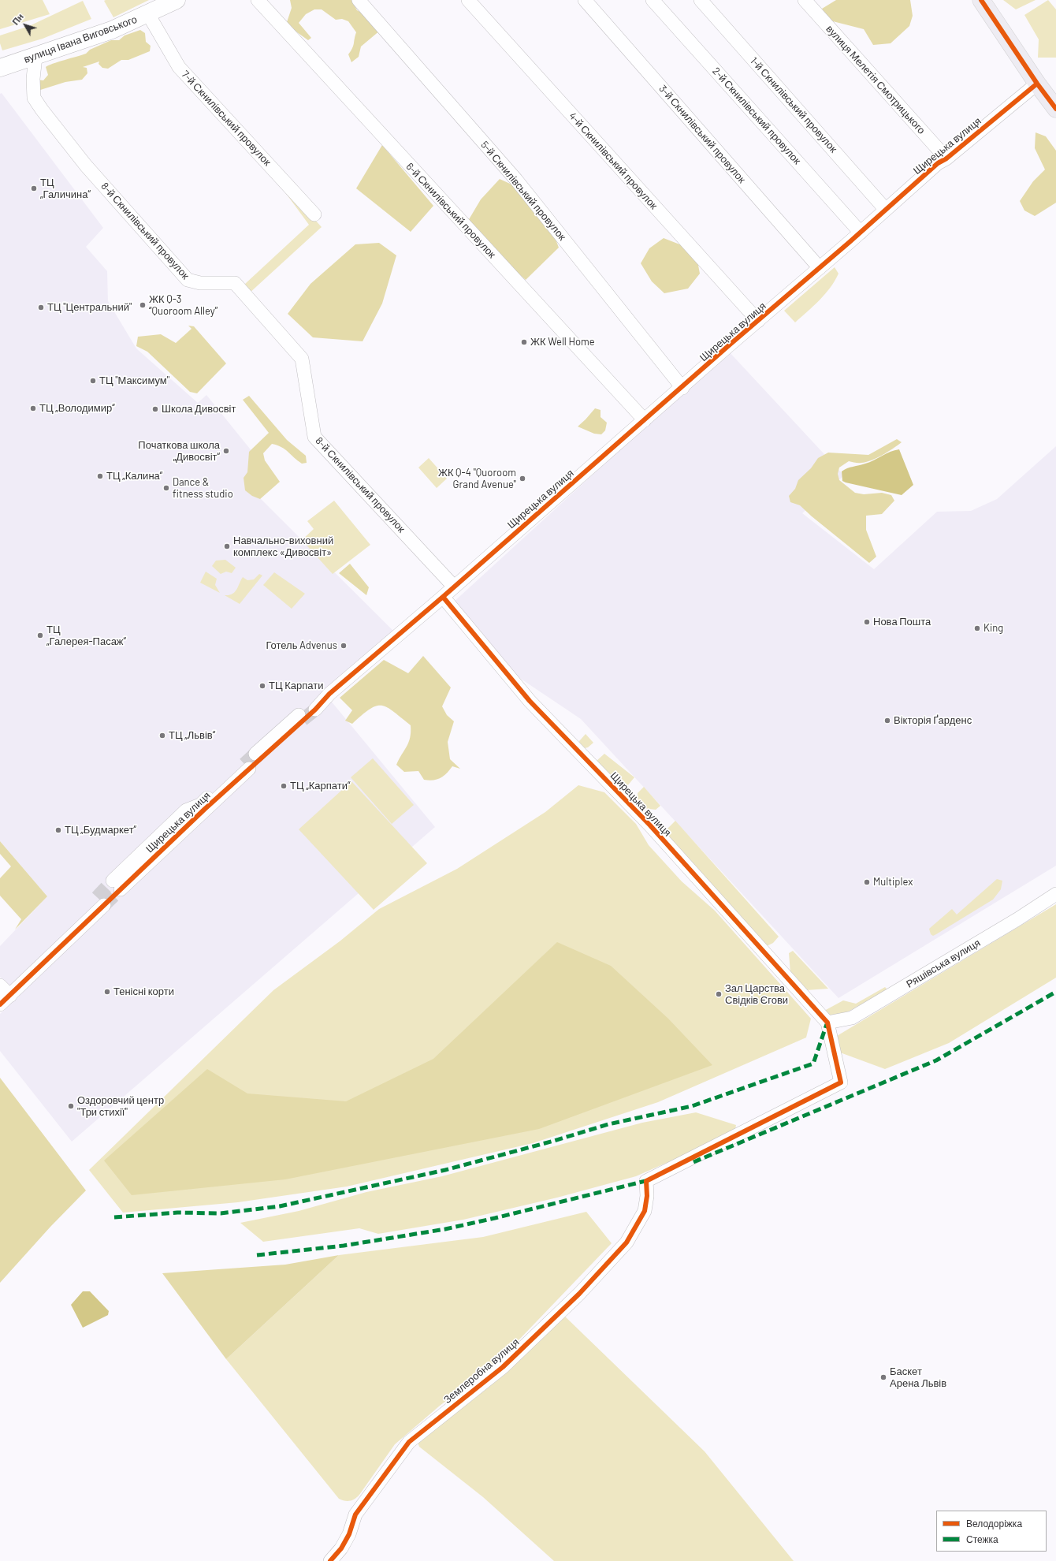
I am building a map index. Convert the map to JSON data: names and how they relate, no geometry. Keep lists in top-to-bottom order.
{
  "streets": {
    "main road": ["вулиця Івана Виговського"],
    "street": [
      "вулиця Мелетія Смотрицького",
      "1-й Скнилівський провулок",
      "2-й Скнилівський провулок",
      "7-й Скнилівський провулок",
      "3-й Скнилівський провулок",
      "Щирецька вулиця",
      "4-й Скнилівський провулок",
      "5-й Скнилівський провулок",
      "6-й Скнилівський провулок",
      "8-й Скнилівський провулок",
      "Ряшівська вулиця",
      "Землеробна вулиця"
    ]
  },
  "crossings": [
    ["вулиця Івана Виговського", "7-й Скнилівський провулок"],
    ["вулиця Івана Виговського", "8-й Скнилівський провулок"],
    ["вулиця Мелетія Смотрицького", "Щирецька вулиця"],
    ["1-й Скнилівський провулок", "Щирецька вулиця"],
    ["2-й Скнилівський провулок", "Щирецька вулиця"],
    ["3-й Скнилівський провулок", "Щирецька вулиця"],
    ["Щирецька вулиця", "4-й Скнилівський провулок"],
    ["Щирецька вулиця", "5-й Скнилівський провулок"],
    ["Щирецька вулиця", "6-й Скнилівський провулок"],
    ["Щирецька вулиця", "8-й Скнилівський провулок"],
    ["Щирецька вулиця", "Ряшівська вулиця"],
    ["Щирецька вулиця", "Землеробна вулиця"],
    ["Ряшівська вулиця", "Землеробна вулиця"]
  ],
  "places": [
    "ТЦ „Галичина“",
    "ЖК Q-3 “Quoroom Alley”",
    "ТЦ \"Центральний\"",
    "ЖК Well Home",
    "ТЦ \"Максимум\"",
    "ТЦ „Володимир“",
    "Школа Дивосвіт",
    "Початкова школа „Дивосвіт“",
    "ТЦ „Калина“",
    "ЖК Q-4 \"Quoroom Grand Avenue\"",
    "Dance & fitness studio",
    "Навчально-виховний комплекс «Дивосвіт»",
    "Нова Пошта",
    "King",
    "ТЦ „Галерея-Пасаж“",
    "Готель Advenus",
    "ТЦ Карпати",
    "Вікторія Ґарденс",
    "ТЦ „Львів“",
    "ТЦ „Карпати“",
    "ТЦ „Будмаркет“",
    "Multiplex",
    "Тенісні корти",
    "Зал Царства Свідків Єгови",
    "Оздоровчий центр \"Три стихії\"",
    "Баскет Арена Львів"
  ],
  "legend": ["Велодоріжка", "Стежка"],
  "north": "top left"
}
